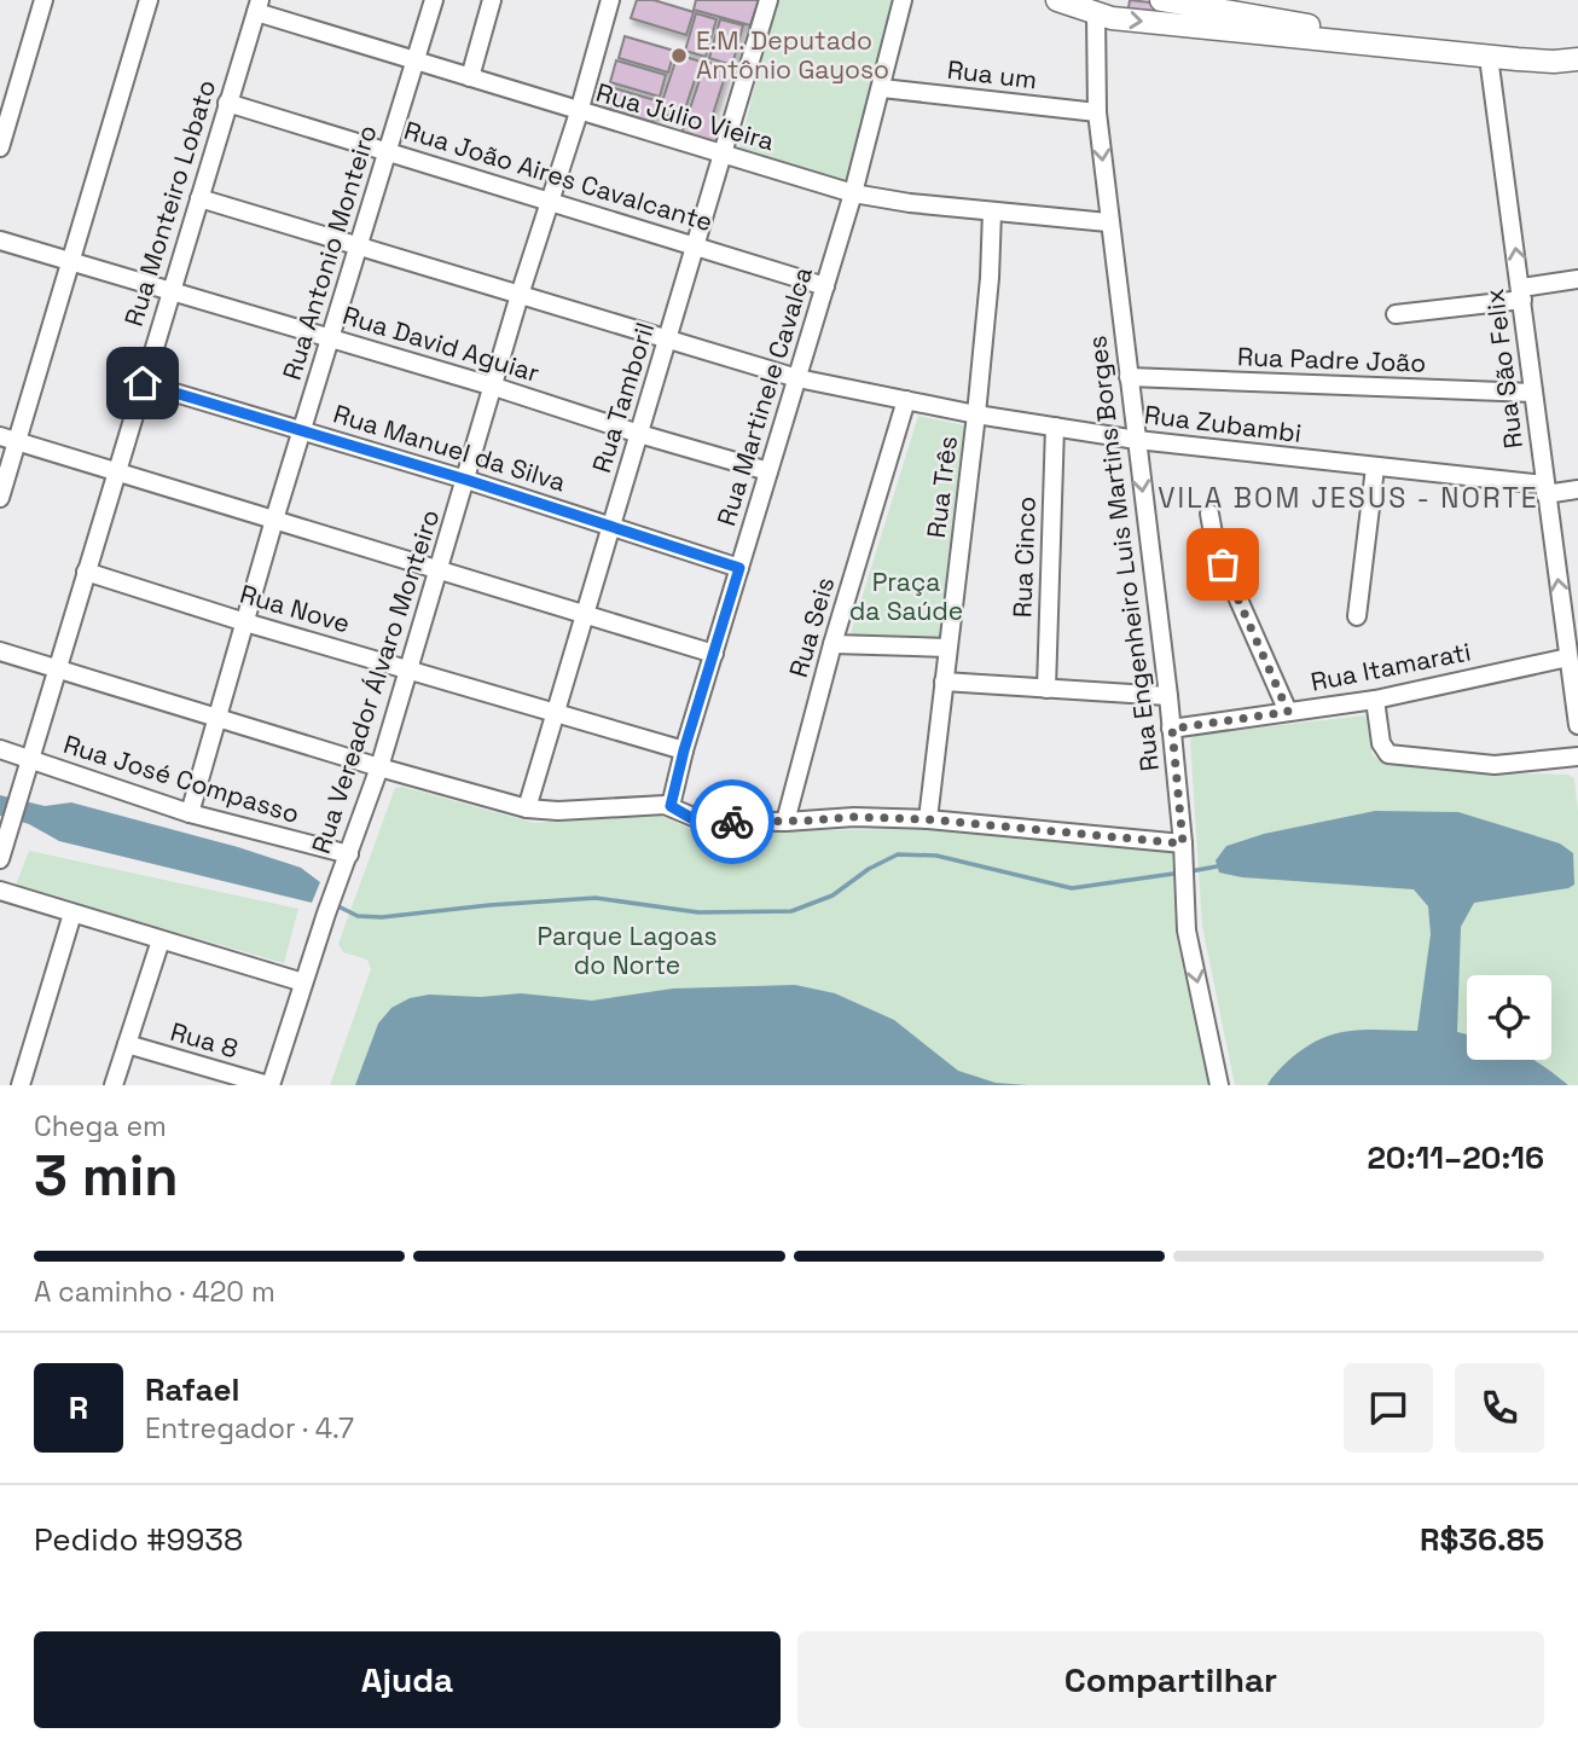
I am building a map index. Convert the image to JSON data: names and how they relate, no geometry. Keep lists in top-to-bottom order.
{
  "streets": {
    "street": [
      "Rua um",
      "Rua Júlio Vieira",
      "Rua João Aires Cavalcante",
      "Rua Monteiro Lobato",
      "Rua Antonio Monteiro",
      "Rua David Aguiar",
      "Rua Padre João",
      "Rua São Felix",
      "Rua Martinele Cavalca",
      "Rua Tamboril",
      "Rua Zubambi",
      "Rua Manuel da Silva",
      "Rua Três",
      "Rua Engenheiro Luis Martins Borges",
      "Rua Cinco",
      "Rua Nove",
      "Rua Seis",
      "Rua Itamarati",
      "Rua Vereador Álvaro Monteiro",
      "Rua José Compasso",
      "Rua 8"
    ]
  },
  "crossings": [
    ["Rua um", "Rua Martinele Cavalca"],
    ["Rua um", "Rua Engenheiro Luis Martins Borges"],
    ["Rua Júlio Vieira", "Rua Monteiro Lobato"],
    ["Rua Júlio Vieira", "Rua Antonio Monteiro"],
    ["Rua Júlio Vieira", "Rua Martinele Cavalca"],
    ["Rua Júlio Vieira", "Rua Tamboril"],
    ["Rua Júlio Vieira", "Rua Três"],
    ["Rua Júlio Vieira", "Rua Engenheiro Luis Martins Borges"],
    ["Rua Júlio Vieira", "Rua Vereador Álvaro Monteiro"],
    ["Rua João Aires Cavalcante", "Rua Monteiro Lobato"],
    ["Rua João Aires Cavalcante", "Rua Antonio Monteiro"],
    ["Rua João Aires Cavalcante", "Rua Martinele Cavalca"],
    ["Rua João Aires Cavalcante", "Rua Tamboril"],
    ["Rua João Aires Cavalcante", "Rua Vereador Álvaro Monteiro"],
    ["Rua Monteiro Lobato", "Rua David Aguiar"],
    ["Rua Monteiro Lobato", "Rua Zubambi"],
    ["Rua Monteiro Lobato", "Rua Manuel da Silva"],
    ["Rua Monteiro Lobato", "Rua Nove"],
    ["Rua Monteiro Lobato", "Rua José Compasso"],
    ["Rua Antonio Monteiro", "Rua David Aguiar"],
    ["Rua Antonio Monteiro", "Rua Zubambi"],
    ["Rua Antonio Monteiro", "Rua Manuel da Silva"],
    ["Rua Antonio Monteiro", "Rua Nove"],
    ["Rua Antonio Monteiro", "Rua José Compasso"],
    ["Rua David Aguiar", "Rua Martinele Cavalca"],
    ["Rua David Aguiar", "Rua Tamboril"],
    ["Rua David Aguiar", "Rua Vereador Álvaro Monteiro"],
    ["Rua Padre João", "Rua São Felix"],
    ["Rua Padre João", "Rua Engenheiro Luis Martins Borges"],
    ["Rua São Felix", "Rua Zubambi"],
    ["Rua São Felix", "Rua Itamarati"],
    ["Rua Martinele Cavalca", "Rua Zubambi"],
    ["Rua Martinele Cavalca", "Rua Manuel da Silva"],
    ["Rua Martinele Cavalca", "Rua Nove"],
    ["Rua Tamboril", "Rua Zubambi"],
    ["Rua Tamboril", "Rua Manuel da Silva"],
    ["Rua Tamboril", "Rua Nove"],
    ["Rua Zubambi", "Rua Três"],
    ["Rua Zubambi", "Rua Engenheiro Luis Martins Borges"],
    ["Rua Zubambi", "Rua Cinco"],
    ["Rua Zubambi", "Rua Seis"],
    ["Rua Zubambi", "Rua Vereador Álvaro Monteiro"],
    ["Rua Manuel da Silva", "Rua Vereador Álvaro Monteiro"],
    ["Rua Engenheiro Luis Martins Borges", "Rua Itamarati"],
    ["Rua Nove", "Rua Vereador Álvaro Monteiro"],
    ["Rua Vereador Álvaro Monteiro", "Rua José Compasso"],
    ["Rua Vereador Álvaro Monteiro", "Rua 8"]
  ],
  "one_way": ["Rua São Felix", "Rua Engenheiro Luis Martins Borges"],
  "districts": ["VILA BOM JESUS - NORTE"],
  "parks": ["Praça da Saúde", "Parque Lagoas do Norte"],
  "places": ["E.M. Deputado Antônio Gayoso"],
  "page": {
    "heading": ["3 min", "Chega em", "20:11–20:16"],
    "panel": [
      "Rafael",
      "Entregador · 4.7",
      "Pedido #9938",
      "R$36.85"
    ],
    "bar": "A caminho · 420 m",
    "round": "R",
    "buttons": ["Ajuda", "Compartilhar"]
  }
}
